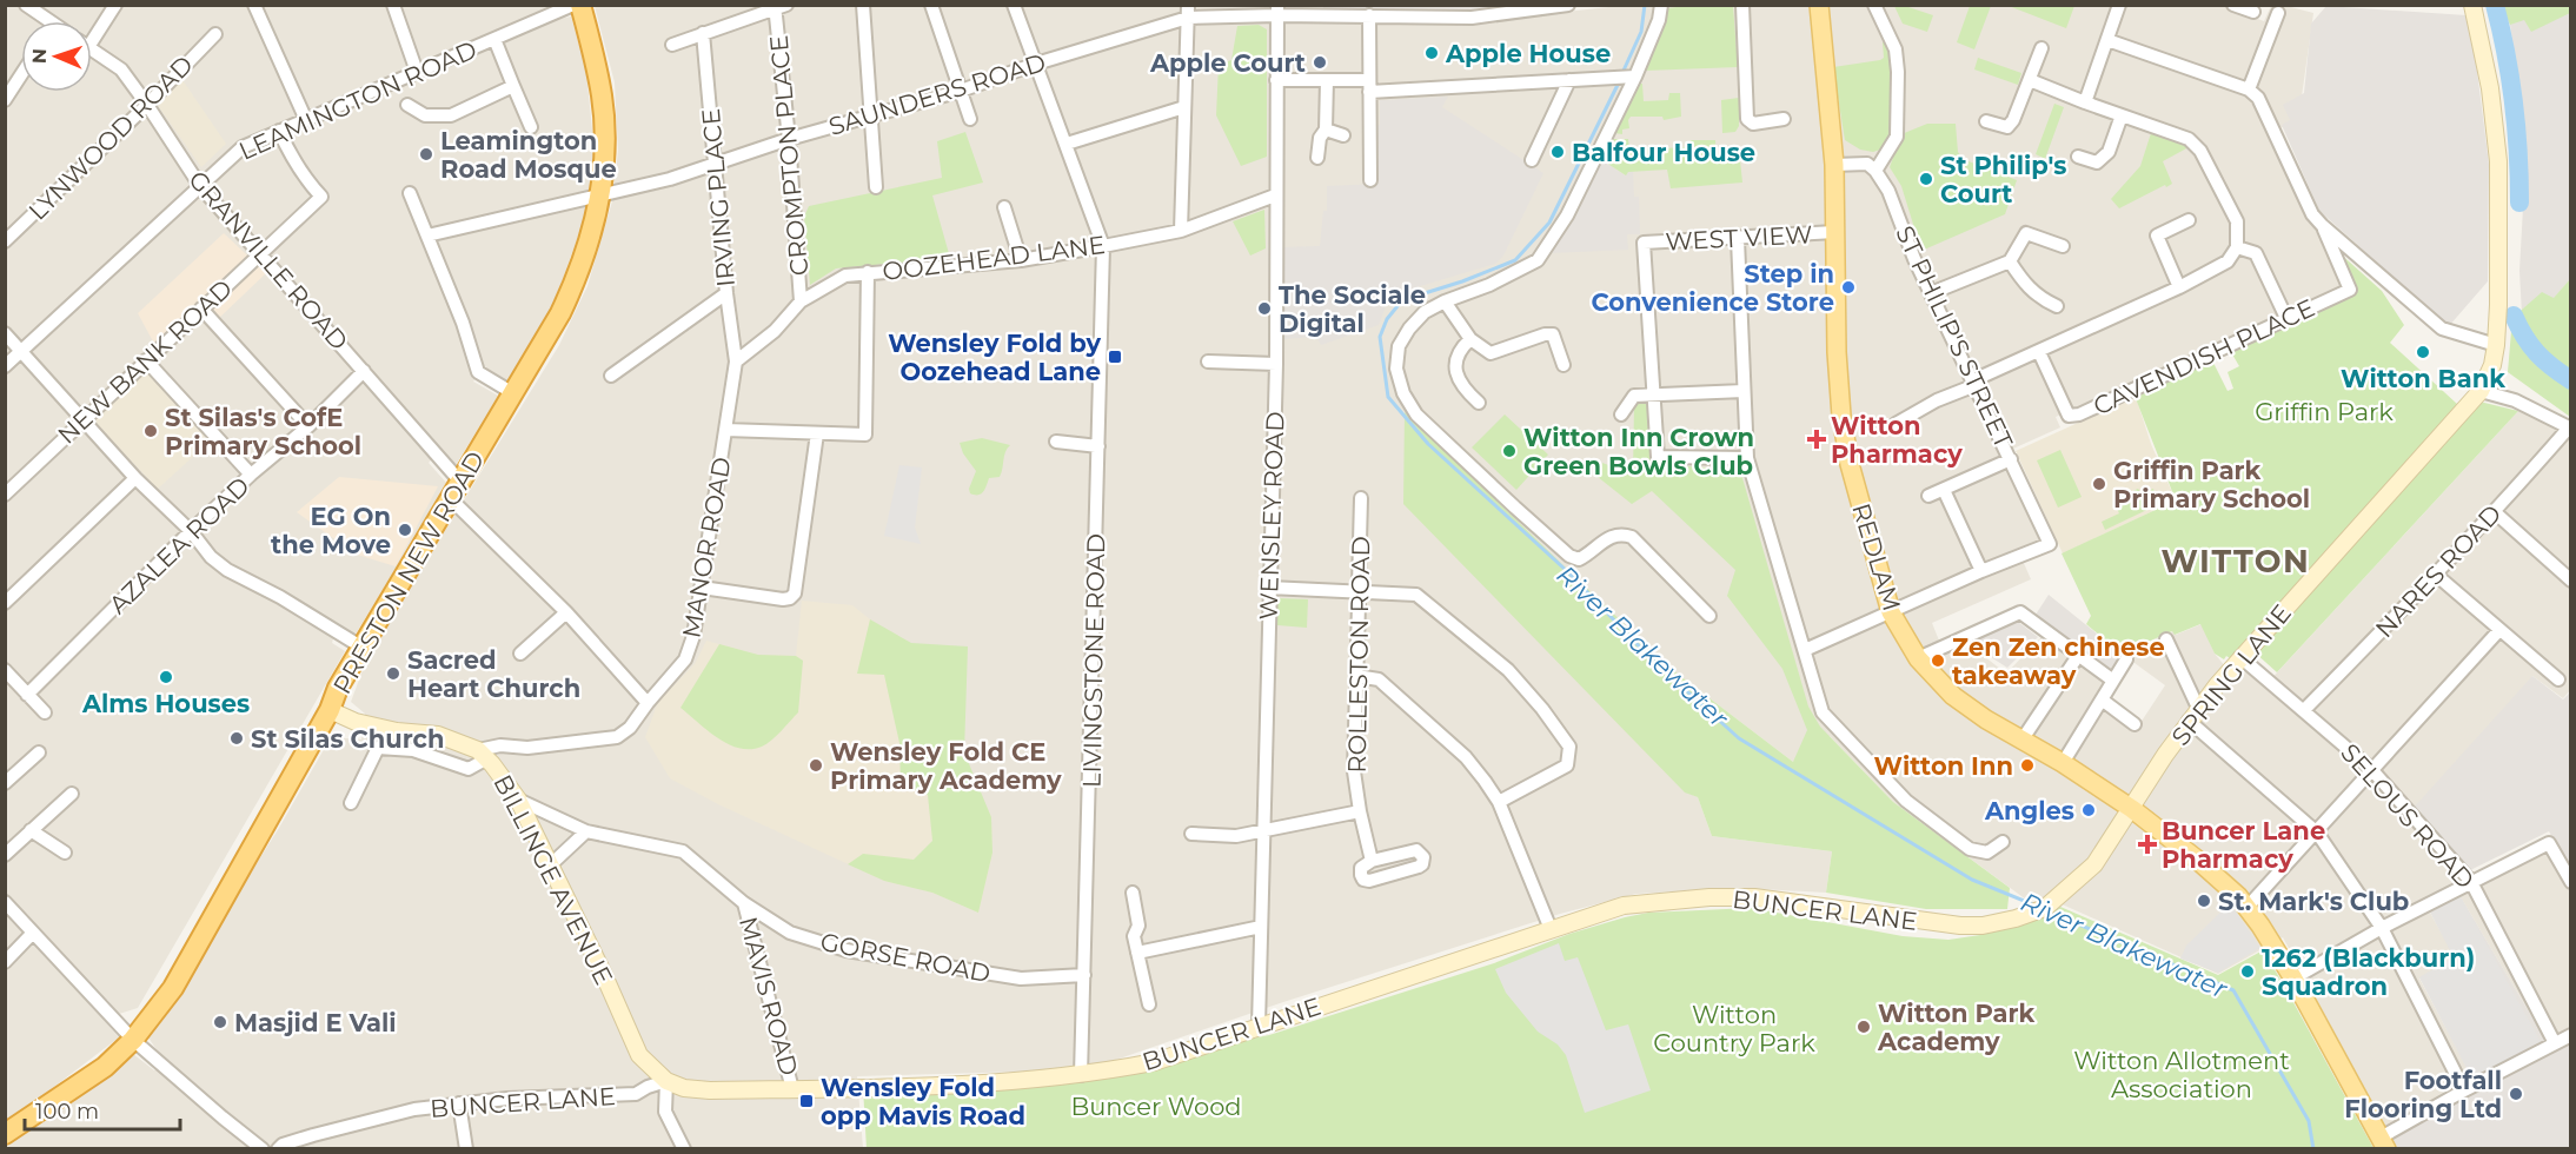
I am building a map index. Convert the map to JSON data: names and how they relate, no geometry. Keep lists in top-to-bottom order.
{
  "streets": {
    "highway": ["PRESTON NEW ROAD"],
    "main road": [
      "REDLAM",
      "SPRING LANE",
      "BILLINGE AVENUE",
      "BUNCER LANE"
    ],
    "street": [
      "SAUNDERS ROAD",
      "LEAMINGTON ROAD",
      "LYNWOOD ROAD",
      "CROMPTON PLACE",
      "IRVING PLACE",
      "WEST VIEW",
      "OOZEHEAD LANE",
      "GRANVILLE ROAD",
      "ST PHILIP'S STREET",
      "CAVENDISH PLACE",
      "NEW BANK ROAD",
      "WENSLEY ROAD",
      "AZALEA ROAD",
      "MANOR ROAD",
      "NARES ROAD",
      "ROLLESTON ROAD",
      "LIVINGSTONE ROAD",
      "SELOUS ROAD",
      "GORSE ROAD",
      "MAVIS ROAD"
    ]
  },
  "crossings": [
    ["SAUNDERS ROAD", "CROMPTON PLACE"],
    ["SAUNDERS ROAD", "IRVING PLACE"],
    ["SAUNDERS ROAD", "WENSLEY ROAD"],
    ["SAUNDERS ROAD", "PRESTON NEW ROAD"],
    ["LEAMINGTON ROAD", "GRANVILLE ROAD"],
    ["LEAMINGTON ROAD", "NEW BANK ROAD"],
    ["LYNWOOD ROAD", "GRANVILLE ROAD"],
    ["CROMPTON PLACE", "OOZEHEAD LANE"],
    ["IRVING PLACE", "OOZEHEAD LANE"],
    ["IRVING PLACE", "MANOR ROAD"],
    ["WEST VIEW", "REDLAM"],
    ["OOZEHEAD LANE", "WENSLEY ROAD"],
    ["OOZEHEAD LANE", "MANOR ROAD"],
    ["OOZEHEAD LANE", "LIVINGSTONE ROAD"],
    ["GRANVILLE ROAD", "NEW BANK ROAD"],
    ["GRANVILLE ROAD", "AZALEA ROAD"],
    ["GRANVILLE ROAD", "MANOR ROAD"],
    ["GRANVILLE ROAD", "PRESTON NEW ROAD"],
    ["WENSLEY ROAD", "BUNCER LANE"],
    ["MANOR ROAD", "BILLINGE AVENUE"],
    ["REDLAM", "SPRING LANE"],
    ["REDLAM", "BUNCER LANE"],
    ["NARES ROAD", "SELOUS ROAD"],
    ["PRESTON NEW ROAD", "BILLINGE AVENUE"],
    ["LIVINGSTONE ROAD", "BUNCER LANE"],
    ["LIVINGSTONE ROAD", "GORSE ROAD"],
    ["SPRING LANE", "SELOUS ROAD"],
    ["SPRING LANE", "BUNCER LANE"],
    ["BILLINGE AVENUE", "BUNCER LANE"],
    ["BILLINGE AVENUE", "GORSE ROAD"],
    ["BUNCER LANE", "MAVIS ROAD"],
    ["GORSE ROAD", "MAVIS ROAD"]
  ],
  "districts": ["WITTON"],
  "water": ["River Blakewater"],
  "parks": [
    "Griffin Park",
    "Witton Country Park",
    "Witton Allotment Association",
    "Buncer Wood"
  ],
  "places": {
    "other": [
      "Apple House",
      "Apple Court",
      "Balfour House",
      "Leamington Road Mosque",
      "St Philip's Court",
      "Step in Convenience Store",
      "The Sociale Digital",
      "Witton Bank",
      "St Silas's CofE Primary School",
      "Witton Inn Crown Green Bowls Club",
      "Griffin Park Primary School",
      "EG On the Move",
      "Zen Zen chinese takeaway",
      "Sacred Heart Church",
      "Alms Houses",
      "St Silas Church",
      "Wensley Fold CE Primary Academy",
      "Witton Inn",
      "Angles",
      "St. Mark's Club",
      "1262 (Blackburn) Squadron",
      "Masjid E Vali",
      "Witton Park Academy",
      "Footfall Flooring Ltd"
    ],
    "transit": ["Wensley Fold by Oozehead Lane", "Wensley Fold opp Mavis Road"],
    "health": ["Witton Pharmacy", "Buncer Lane Pharmacy"]
  },
  "scale_bar": "100 m",
  "north": "left"
}
